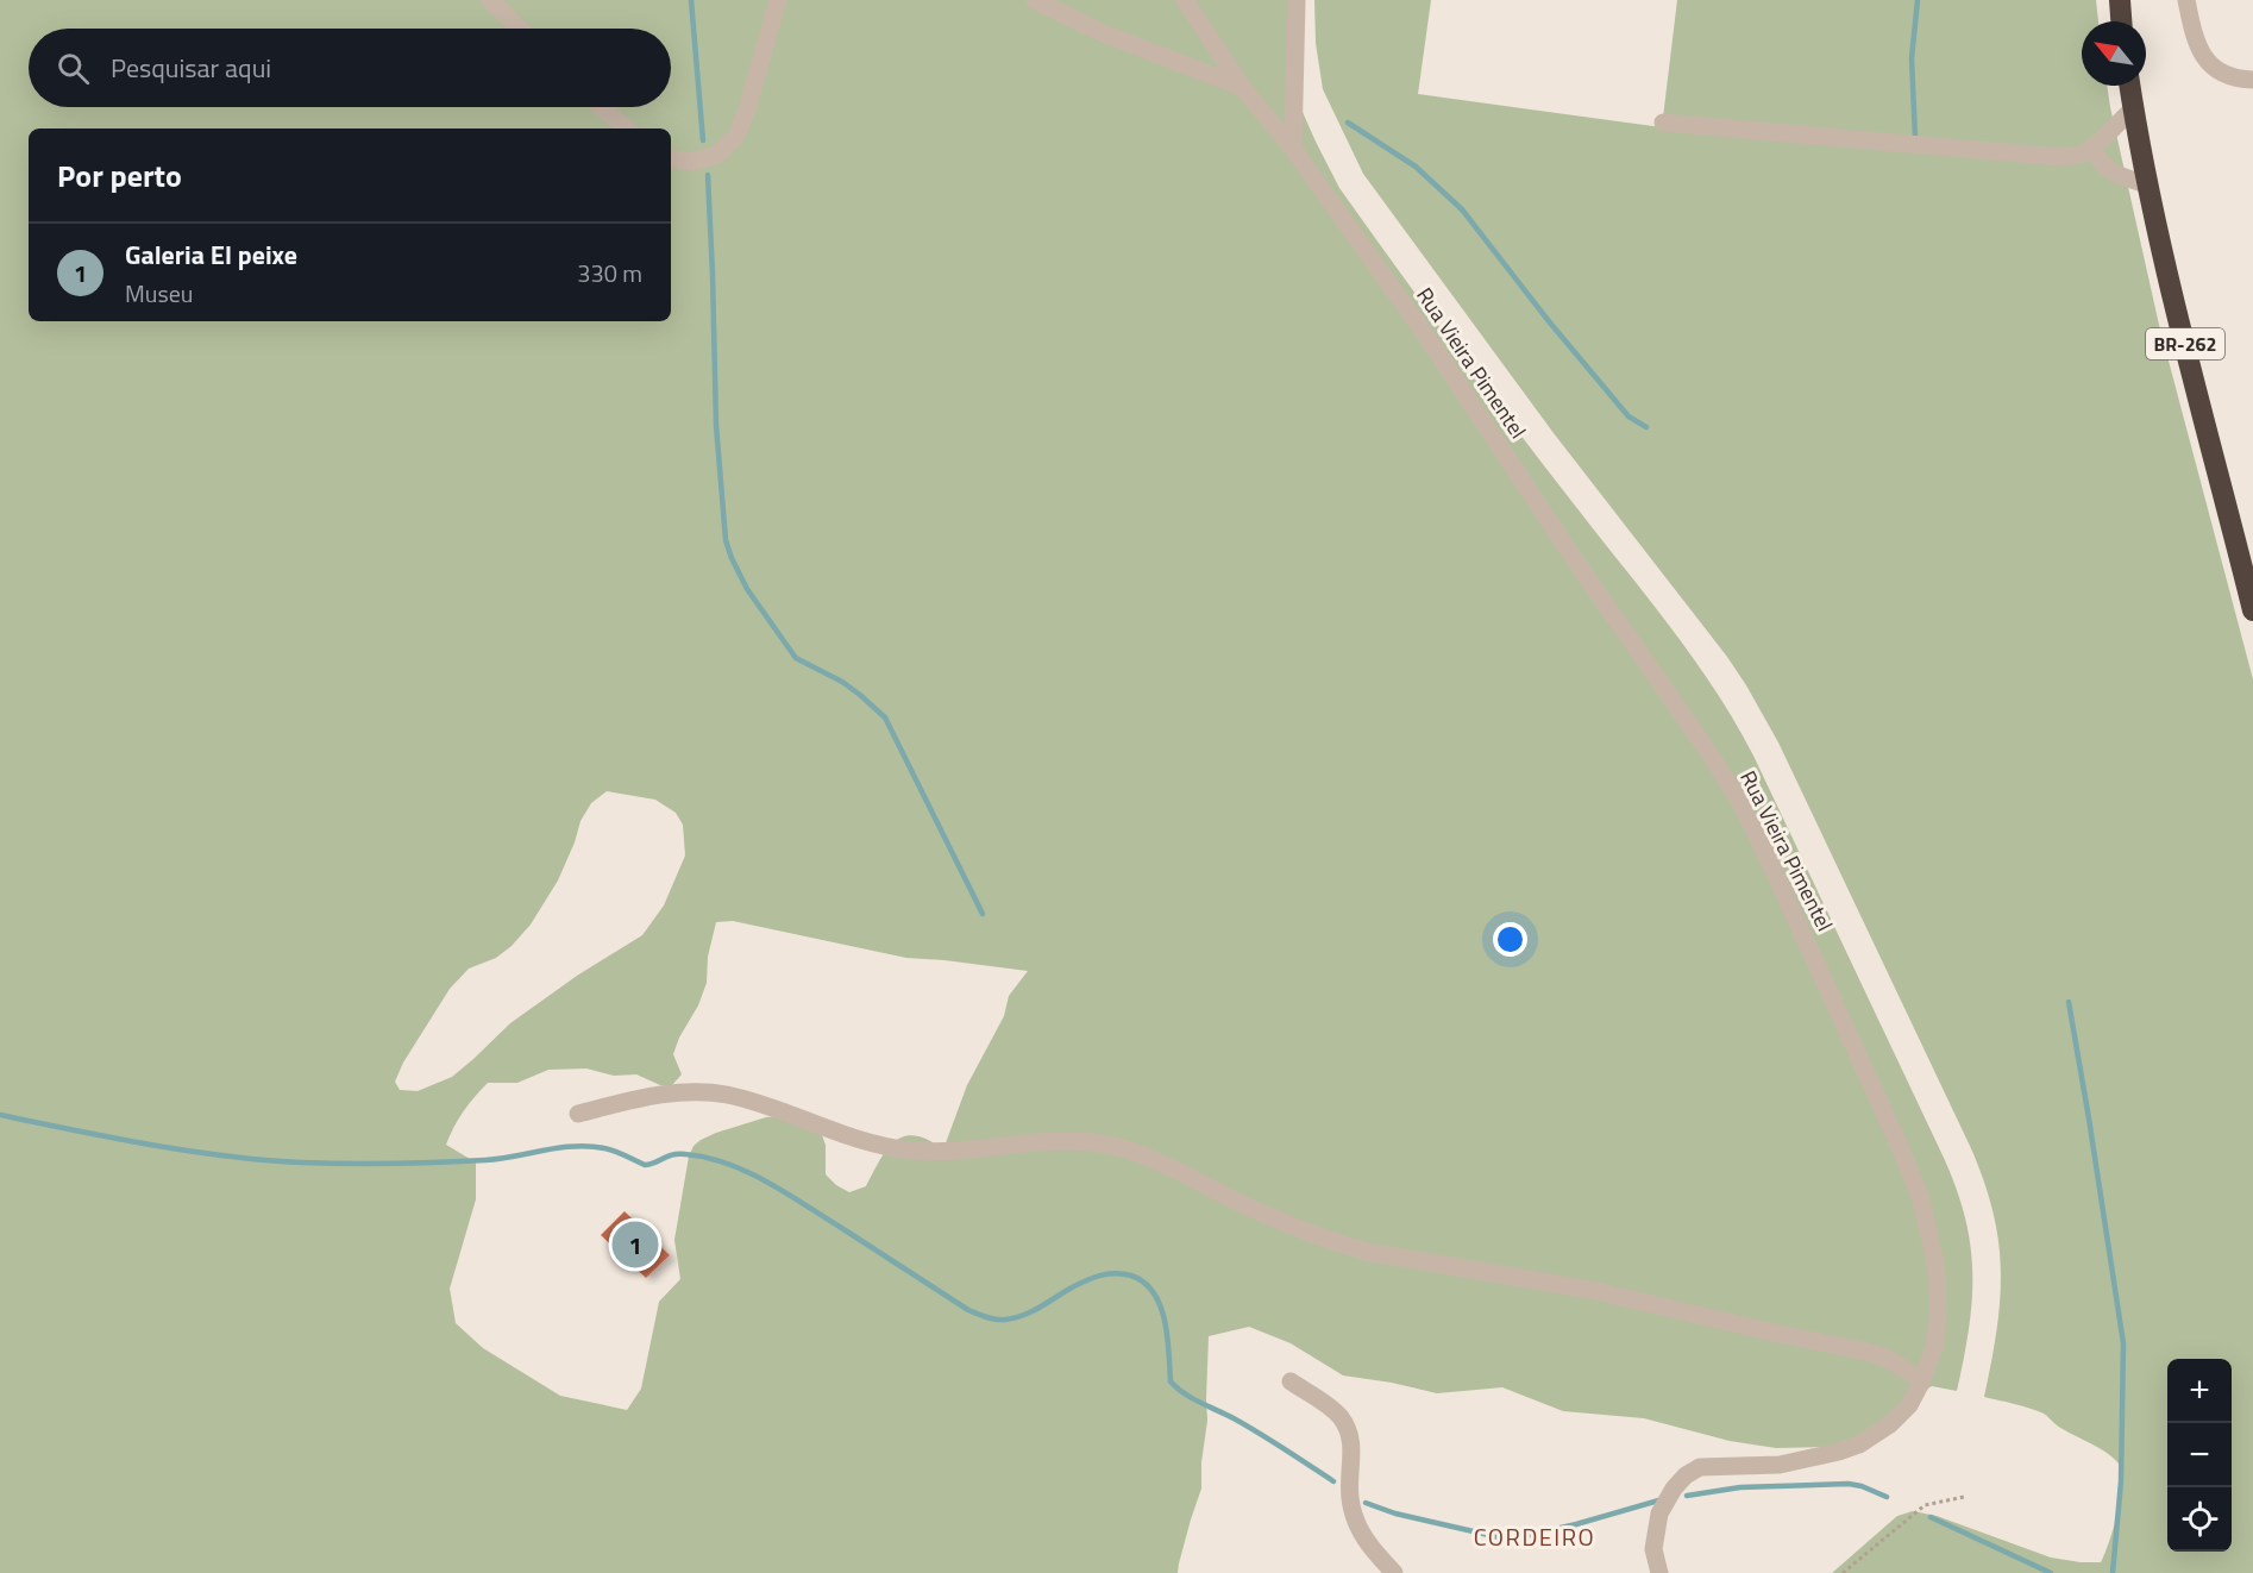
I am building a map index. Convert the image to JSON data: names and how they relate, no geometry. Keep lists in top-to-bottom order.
{
  "streets": {
    "highway": ["BR-262"],
    "street": ["Rua Vieira Pimentel"]
  },
  "districts": ["CORDEIRO"],
  "north": "top left",
  "page": {
    "search": "Pesquisar aqui",
    "heading": "Por perto",
    "list": [
      {
        "mark": "1",
        "name": "Galeria El peixe",
        "note": "Museu",
        "value": "330 m"
      }
    ],
    "pins": "1",
    "map_buttons": ["+", "−"]
  }
}
